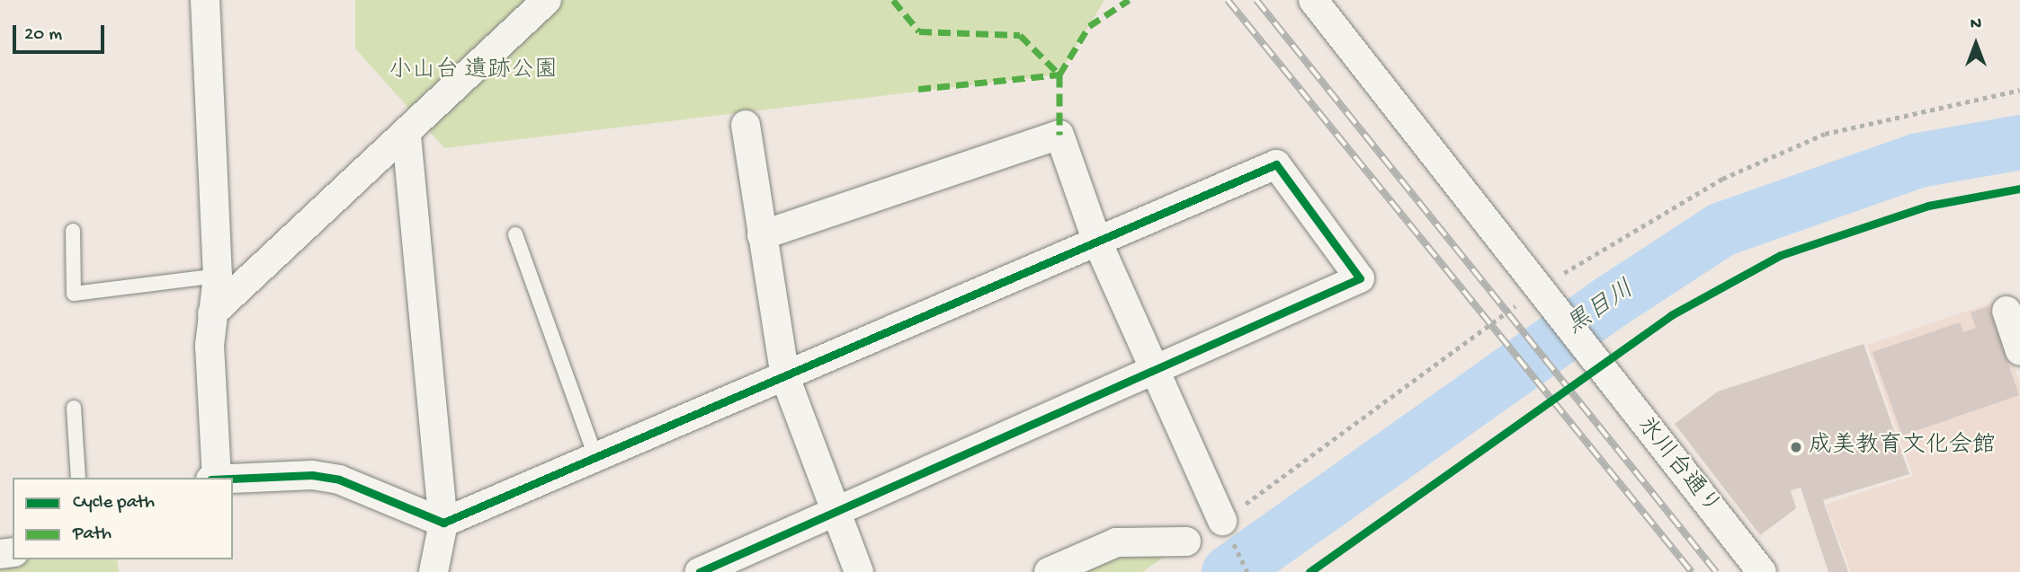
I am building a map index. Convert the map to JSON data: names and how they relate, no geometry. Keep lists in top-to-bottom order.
{
  "streets": {
    "street": ["氷川台通り"]
  },
  "water": ["黒目川"],
  "parks": ["小山台 遺跡公園"],
  "places": ["成美教育文化会館"],
  "legend": ["Cycle path", "Path"],
  "scale_bar": "20 m",
  "north": "top"
}
